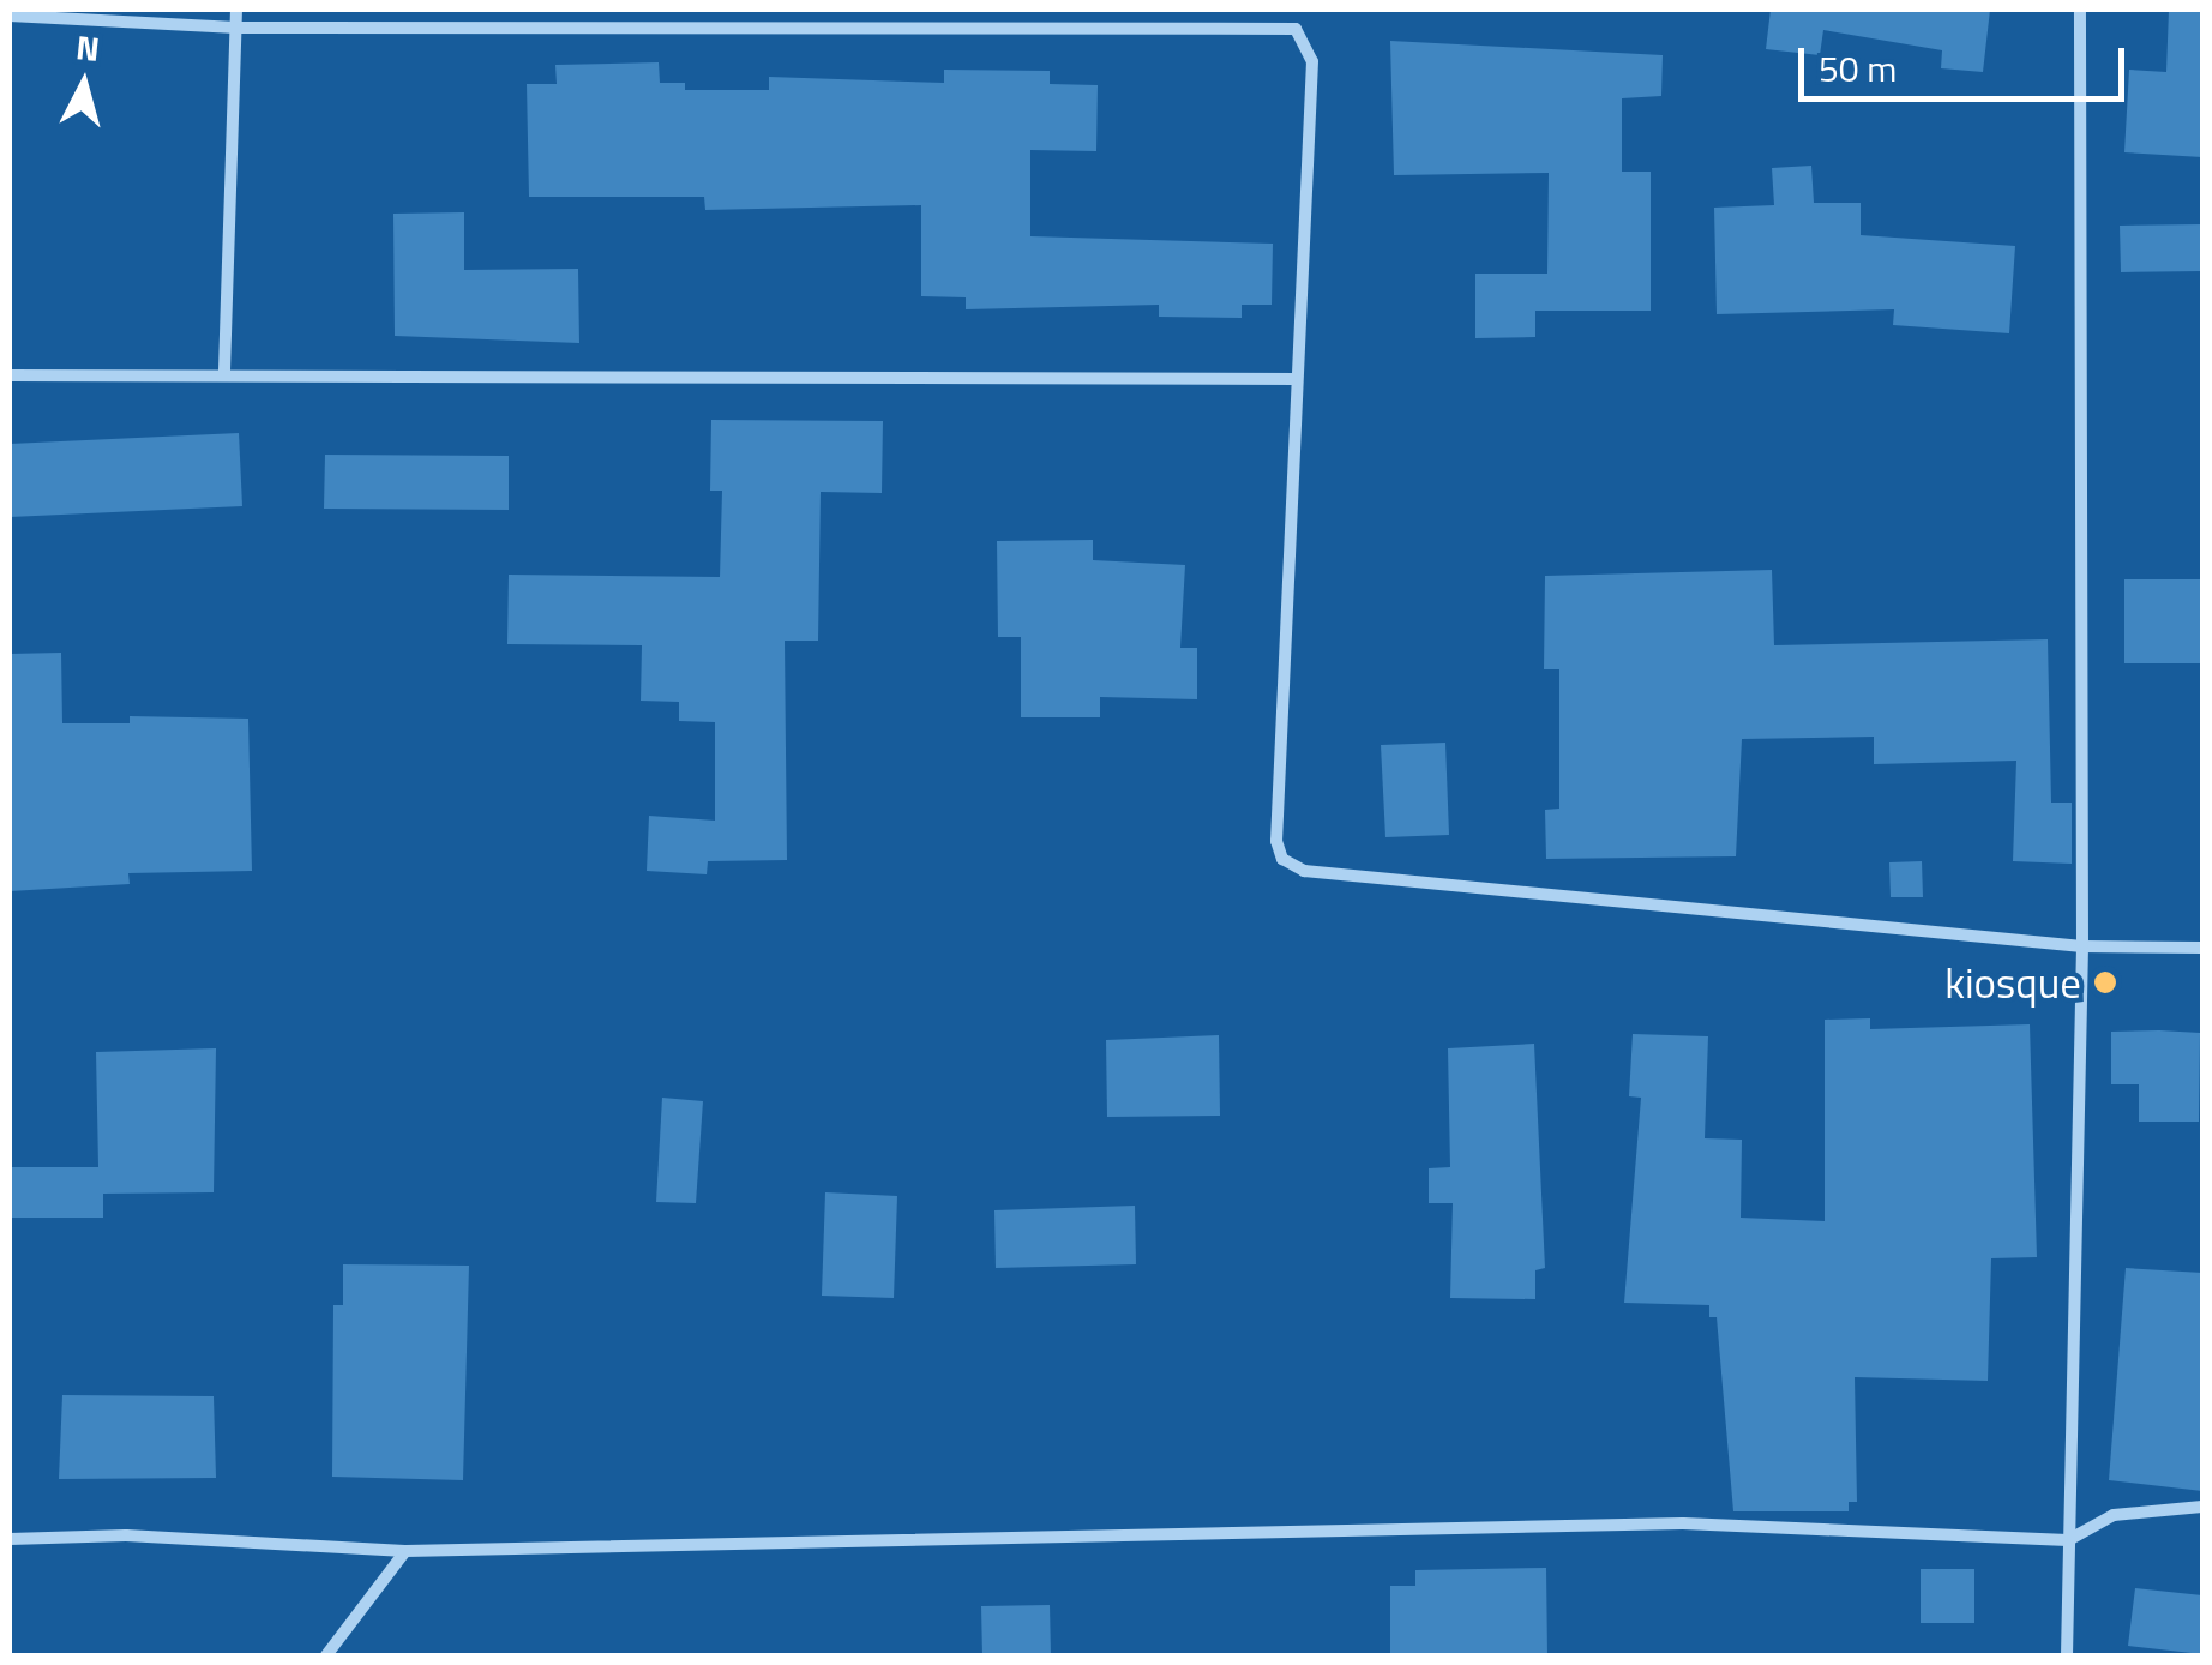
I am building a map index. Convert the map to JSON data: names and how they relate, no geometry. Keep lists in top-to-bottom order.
{
  "places": ["kiosque"],
  "scale_bar": "50 m",
  "north": "top"
}
